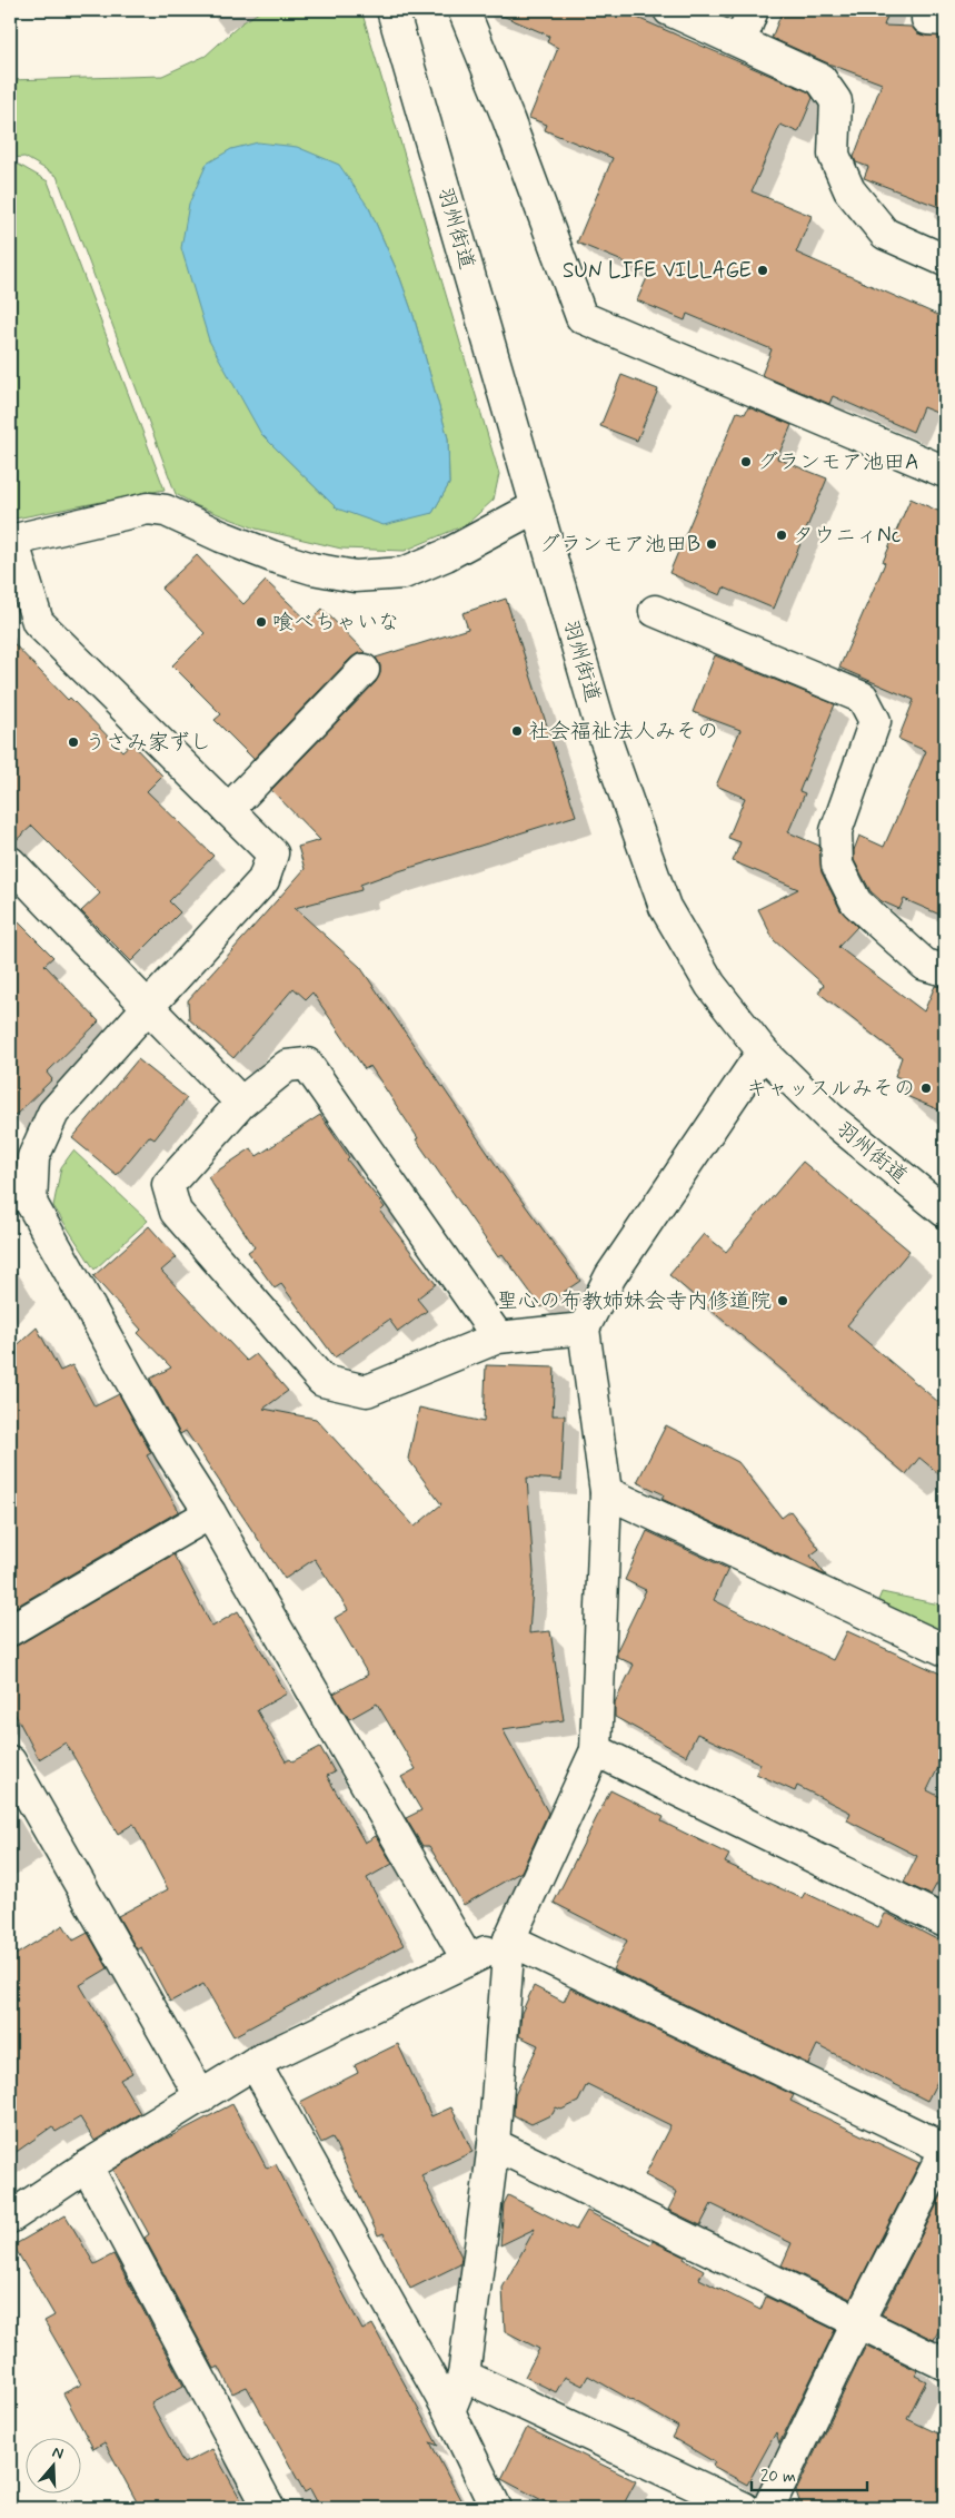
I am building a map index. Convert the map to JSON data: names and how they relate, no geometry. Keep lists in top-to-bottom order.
{
  "streets": {
    "street": ["羽州街道"]
  },
  "places": [
    "SUN LIFE VILLAGE",
    "グランモア池田A",
    "タウニィNc",
    "グランモア池田B",
    "喰べちゃいな",
    "社会福祉法人みその",
    "うさみ家ずし",
    "キャッスルみその",
    "聖心の布教姉妹会寺内修道院"
  ],
  "scale_bar": "20 m",
  "north": "top"
}
